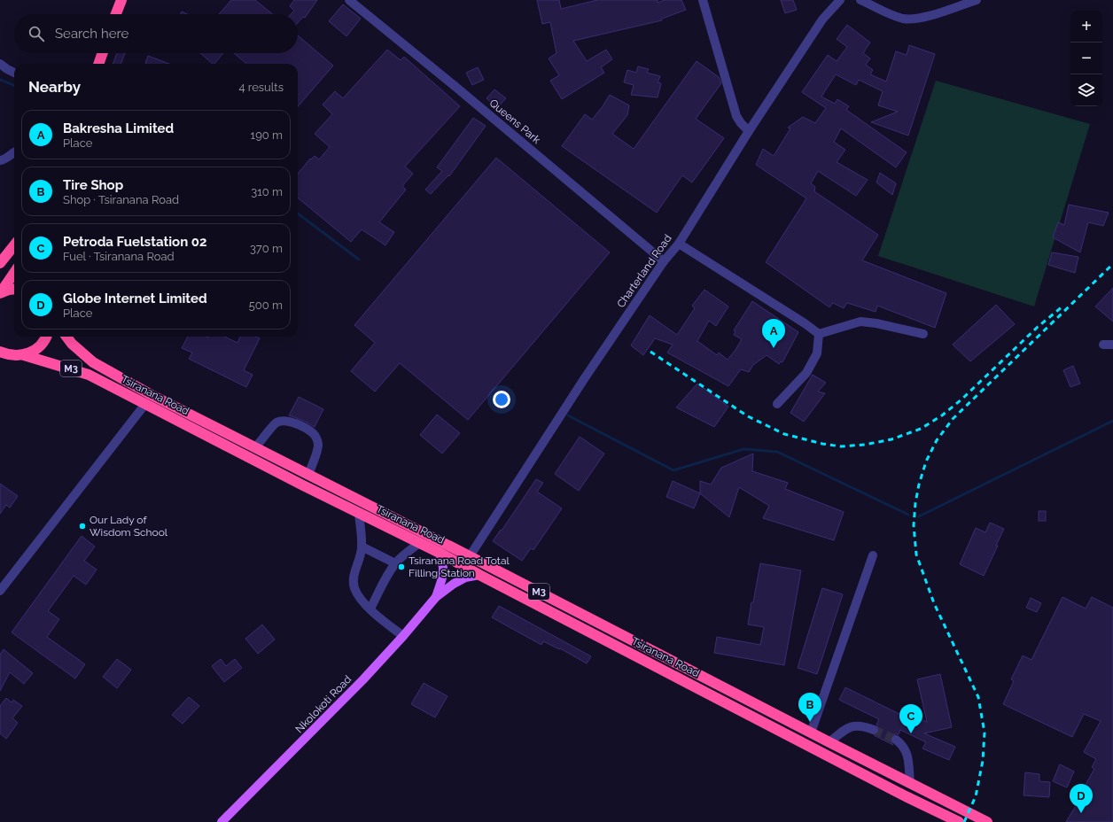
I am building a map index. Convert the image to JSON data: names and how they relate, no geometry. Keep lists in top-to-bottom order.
{
  "streets": {
    "highway": ["M3", "Tsiranana Road"],
    "main road": ["Nkolokoti Road"],
    "street": ["Queens Park", "Charterland Road"]
  },
  "crossings": [
    ["Queens Park", "Charterland Road"],
    ["Charterland Road", "Tsiranana Road"],
    ["M3", "Tsiranana Road"],
    ["Tsiranana Road", "Nkolokoti Road"]
  ],
  "places": ["Our Lady of Wisdom School", "Tsiranana Road Total Filling Station"],
  "page": {
    "map_buttons": ["+", "−"],
    "search": "Search here",
    "heading": ["Nearby", "4 results"],
    "list": [
      {
        "mark": "A",
        "name": "Bakresha Limited",
        "note": "Place",
        "value": "190 m"
      },
      {
        "mark": "B",
        "name": "Tire Shop",
        "note": "Shop · Tsiranana Road",
        "value": "310 m"
      },
      {
        "mark": "C",
        "name": "Petroda Fuelstation 02",
        "note": "Fuel · Tsiranana Road",
        "value": "370 m"
      },
      {
        "mark": "D",
        "name": "Globe Internet Limited",
        "note": "Place",
        "value": "500 m"
      }
    ],
    "pins": [
      "A",
      "B",
      "C",
      "D"
    ]
  }
}
